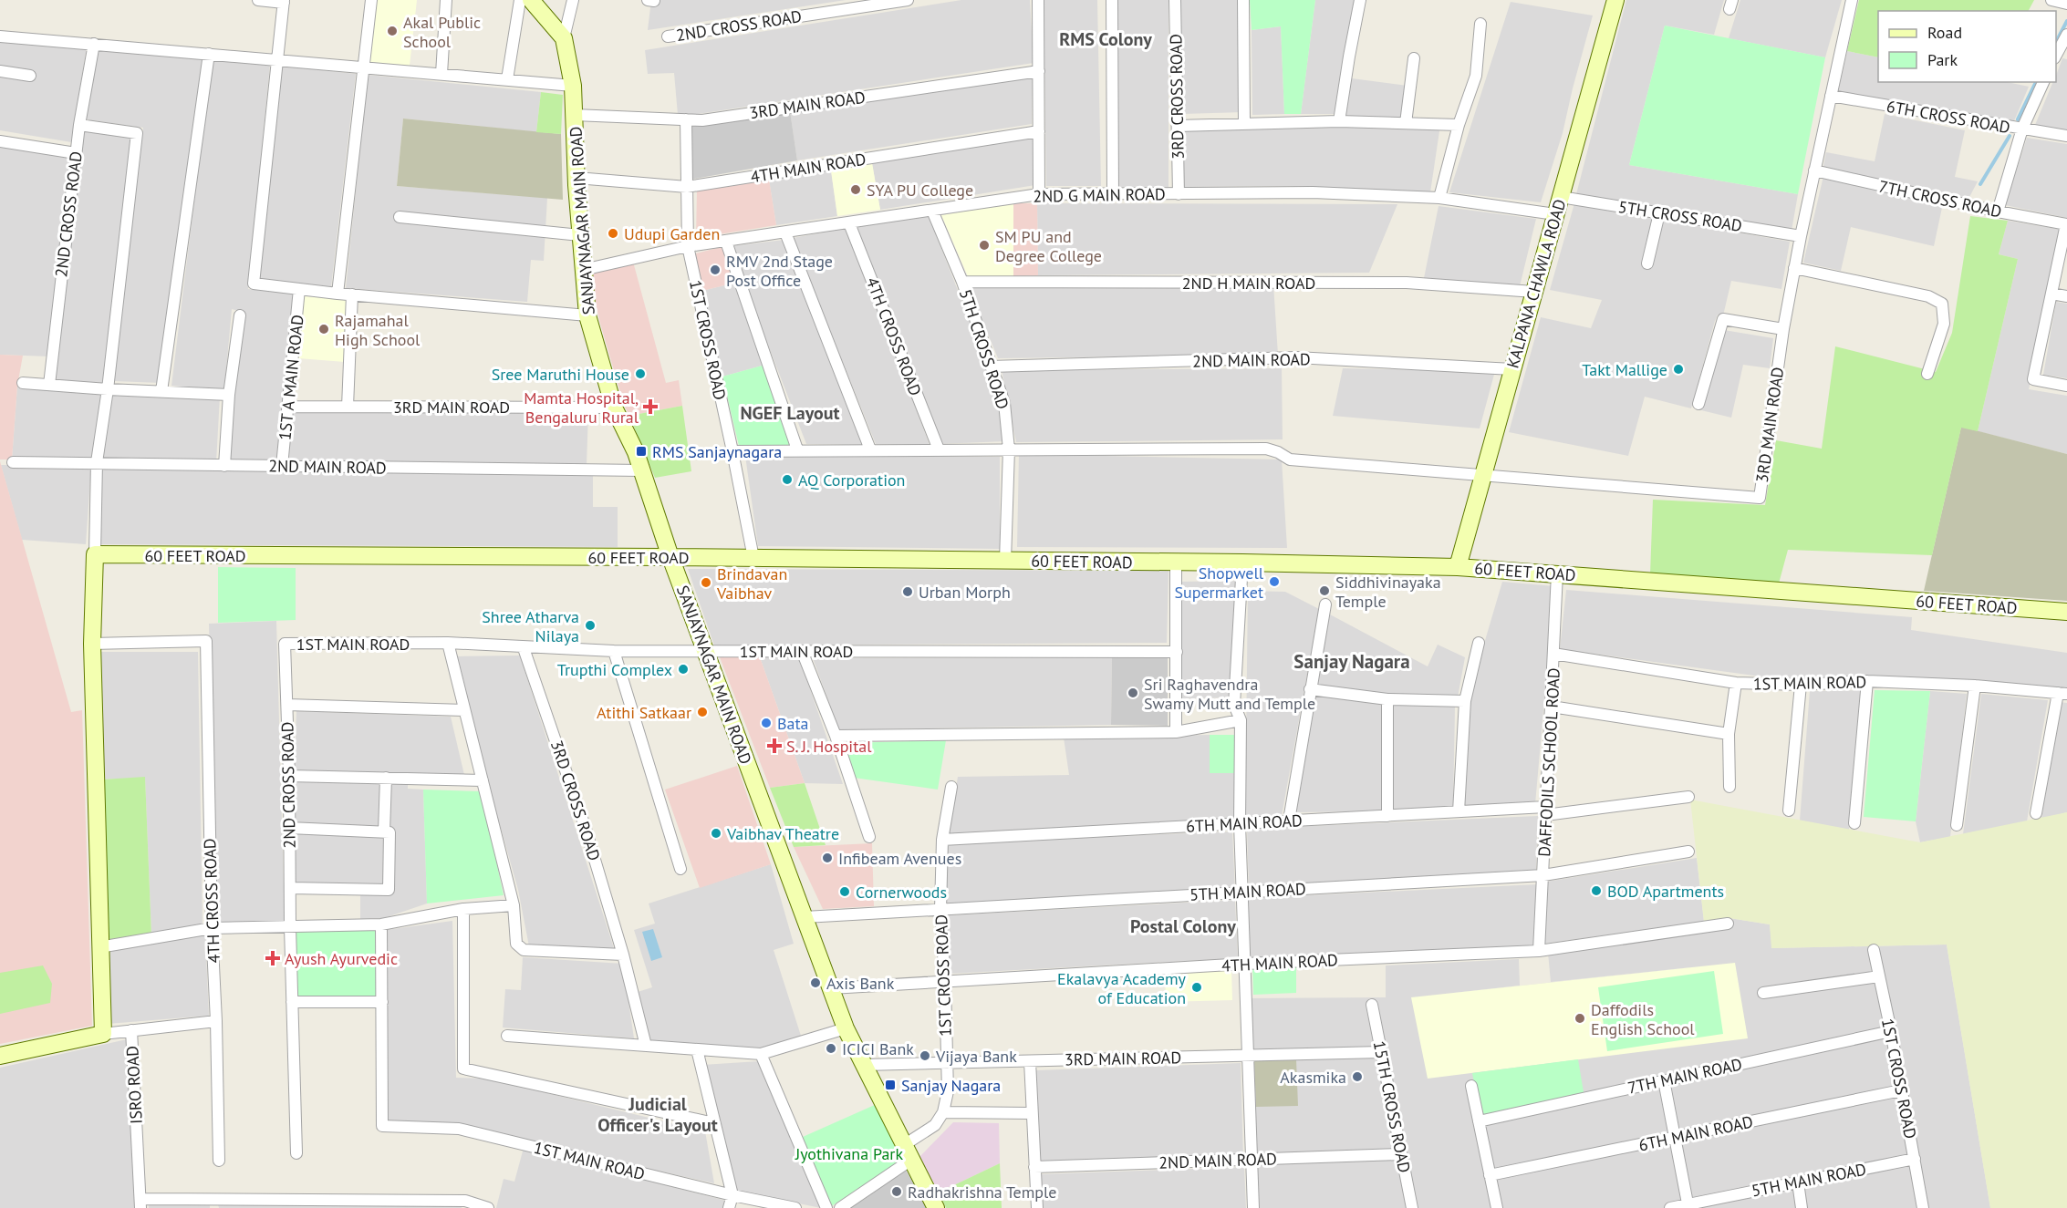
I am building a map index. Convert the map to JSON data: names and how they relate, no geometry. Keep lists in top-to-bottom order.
{
  "streets": {
    "street": [
      "2ND CROSS ROAD",
      "3RD CROSS ROAD",
      "3RD MAIN ROAD",
      "6TH CROSS ROAD",
      "4TH MAIN ROAD",
      "2ND G MAIN ROAD",
      "7TH CROSS ROAD",
      "5TH CROSS ROAD",
      "SANJAYNAGAR MAIN ROAD",
      "2ND H MAIN ROAD",
      "KALPANA CHAWLA ROAD",
      "4TH CROSS ROAD",
      "1ST CROSS ROAD",
      "2ND MAIN ROAD",
      "1ST A MAIN ROAD",
      "60 FEET ROAD",
      "1ST MAIN ROAD",
      "DAFFODILS SCHOOL ROAD",
      "6TH MAIN ROAD",
      "5TH MAIN ROAD",
      "7TH MAIN ROAD",
      "ISRO ROAD",
      "15TH CROSS ROAD"
    ]
  },
  "crossings": [
    ["2ND CROSS ROAD", "1ST MAIN ROAD"],
    ["3RD CROSS ROAD", "2ND G MAIN ROAD"],
    ["3RD CROSS ROAD", "1ST MAIN ROAD"],
    ["3RD MAIN ROAD", "6TH CROSS ROAD"],
    ["3RD MAIN ROAD", "7TH CROSS ROAD"],
    ["3RD MAIN ROAD", "5TH CROSS ROAD"],
    ["3RD MAIN ROAD", "SANJAYNAGAR MAIN ROAD"],
    ["3RD MAIN ROAD", "KALPANA CHAWLA ROAD"],
    ["3RD MAIN ROAD", "4TH CROSS ROAD"],
    ["3RD MAIN ROAD", "1ST CROSS ROAD"],
    ["3RD MAIN ROAD", "1ST A MAIN ROAD"],
    ["3RD MAIN ROAD", "15TH CROSS ROAD"],
    ["4TH MAIN ROAD", "SANJAYNAGAR MAIN ROAD"],
    ["4TH MAIN ROAD", "1ST CROSS ROAD"],
    ["4TH MAIN ROAD", "DAFFODILS SCHOOL ROAD"],
    ["2ND G MAIN ROAD", "5TH CROSS ROAD"],
    ["2ND G MAIN ROAD", "SANJAYNAGAR MAIN ROAD"],
    ["2ND G MAIN ROAD", "KALPANA CHAWLA ROAD"],
    ["2ND G MAIN ROAD", "4TH CROSS ROAD"],
    ["2ND G MAIN ROAD", "1ST CROSS ROAD"],
    ["5TH CROSS ROAD", "2ND H MAIN ROAD"],
    ["5TH CROSS ROAD", "KALPANA CHAWLA ROAD"],
    ["5TH CROSS ROAD", "2ND MAIN ROAD"],
    ["5TH CROSS ROAD", "60 FEET ROAD"],
    ["SANJAYNAGAR MAIN ROAD", "2ND MAIN ROAD"],
    ["SANJAYNAGAR MAIN ROAD", "60 FEET ROAD"],
    ["SANJAYNAGAR MAIN ROAD", "1ST MAIN ROAD"],
    ["SANJAYNAGAR MAIN ROAD", "5TH MAIN ROAD"],
    ["2ND H MAIN ROAD", "KALPANA CHAWLA ROAD"],
    ["KALPANA CHAWLA ROAD", "2ND MAIN ROAD"],
    ["KALPANA CHAWLA ROAD", "60 FEET ROAD"],
    ["1ST CROSS ROAD", "60 FEET ROAD"],
    ["1ST CROSS ROAD", "6TH MAIN ROAD"],
    ["1ST CROSS ROAD", "5TH MAIN ROAD"],
    ["1ST CROSS ROAD", "7TH MAIN ROAD"],
    ["2ND MAIN ROAD", "1ST A MAIN ROAD"],
    ["2ND MAIN ROAD", "15TH CROSS ROAD"],
    ["60 FEET ROAD", "DAFFODILS SCHOOL ROAD"],
    ["1ST MAIN ROAD", "DAFFODILS SCHOOL ROAD"],
    ["DAFFODILS SCHOOL ROAD", "6TH MAIN ROAD"],
    ["DAFFODILS SCHOOL ROAD", "5TH MAIN ROAD"]
  ],
  "districts": [
    "RMS Colony",
    "NGEF Layout",
    "Sanjay Nagara",
    "Postal Colony",
    "Judicial Officer's Layout"
  ],
  "parks": ["Jyothivana Park"],
  "places": {
    "other": [
      "Akal Public School",
      "SYA PU College",
      "Udupi Garden",
      "SM PU and Degree College",
      "RMV 2nd Stage Post Office",
      "Rajamahal High School",
      "Takt Mallige",
      "Sree Maruthi House",
      "AQ Corporation",
      "Shopwell Supermarket",
      "Brindavan Vaibhav",
      "Siddhivinayaka Temple",
      "Urban Morph",
      "Shree Atharva Nilaya",
      "Trupthi Complex",
      "Sri Raghavendra Swamy Mutt and Temple",
      "Atithi Satkaar",
      "Bata",
      "Vaibhav Theatre",
      "Infibeam Avenues",
      "BOD Apartments",
      "Cornerwoods",
      "Axis Bank",
      "Ekalavya Academy of Education",
      "Daffodils English School",
      "ICICI Bank",
      "Vijaya Bank",
      "Akasmika",
      "Radhakrishna Temple"
    ],
    "health": ["Mamta Hospital, Bengaluru Rural", "S. J. Hospital", "Ayush Ayurvedic"],
    "transit": ["RMS Sanjaynagara", "Sanjay Nagara"]
  },
  "legend": ["Road", "Park"]
}
